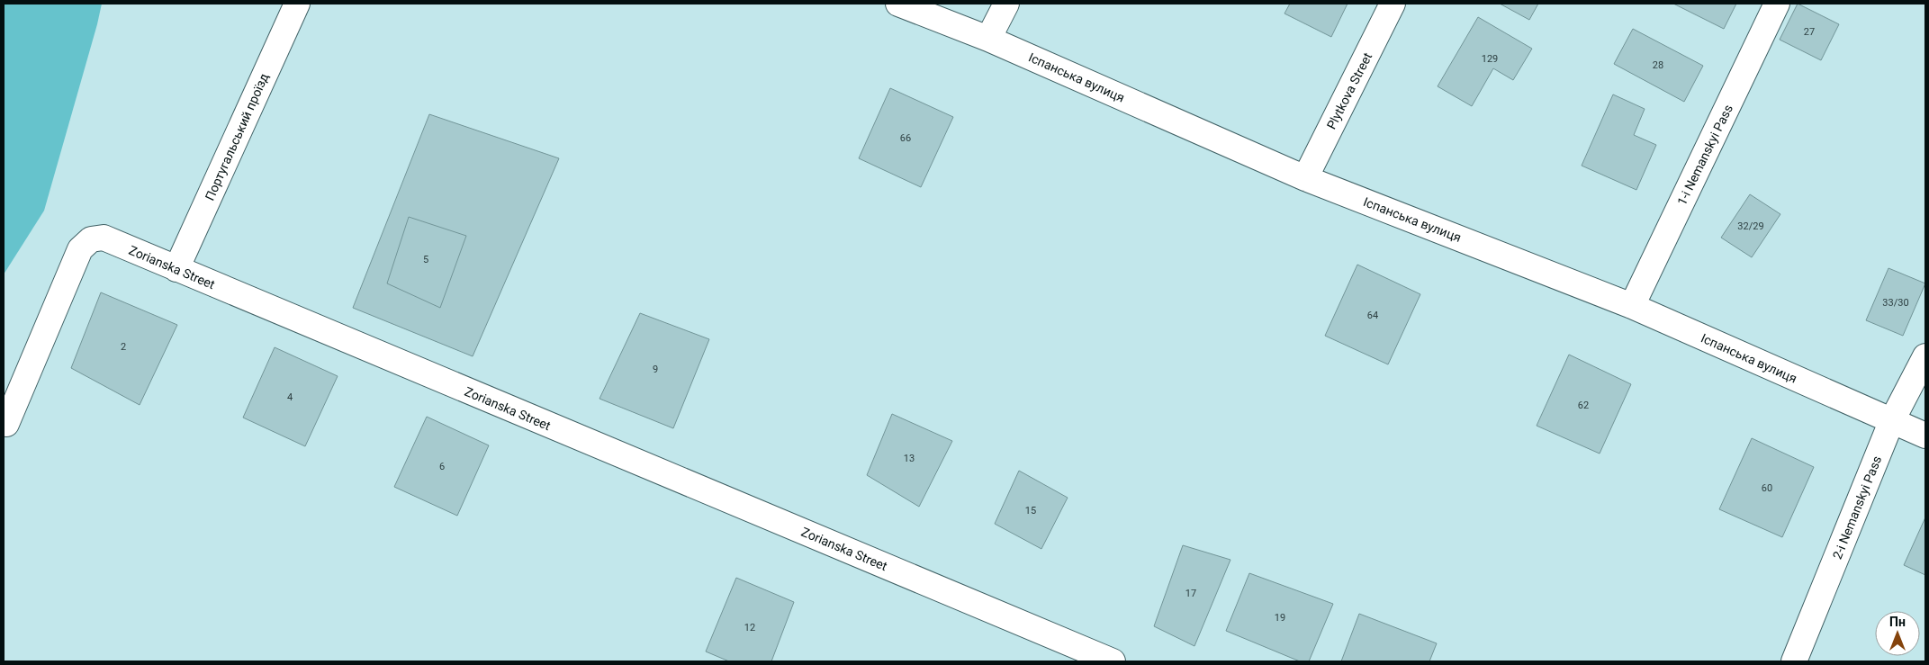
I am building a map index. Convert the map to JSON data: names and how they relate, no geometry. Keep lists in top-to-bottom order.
{
  "streets": {
    "street": [
      "Іспанська вулиця",
      "Plytkova Street",
      "Португальський проїзд",
      "1-i Nemanskyi Pass",
      "Zorianska Street",
      "2-i Nemanskyi Pass"
    ]
  },
  "crossings": [
    ["Іспанська вулиця", "Plytkova Street"],
    ["Іспанська вулиця", "1-i Nemanskyi Pass"],
    ["Іспанська вулиця", "2-i Nemanskyi Pass"],
    ["Португальський проїзд", "Zorianska Street"]
  ],
  "house_numbers": [
    "27",
    "129",
    "28",
    "66",
    "32/29",
    "5",
    "33/30",
    "64",
    "2",
    "9",
    "4",
    "62",
    "13",
    "6",
    "60",
    "15",
    "17",
    "19",
    "12"
  ],
  "north": "top"
}
